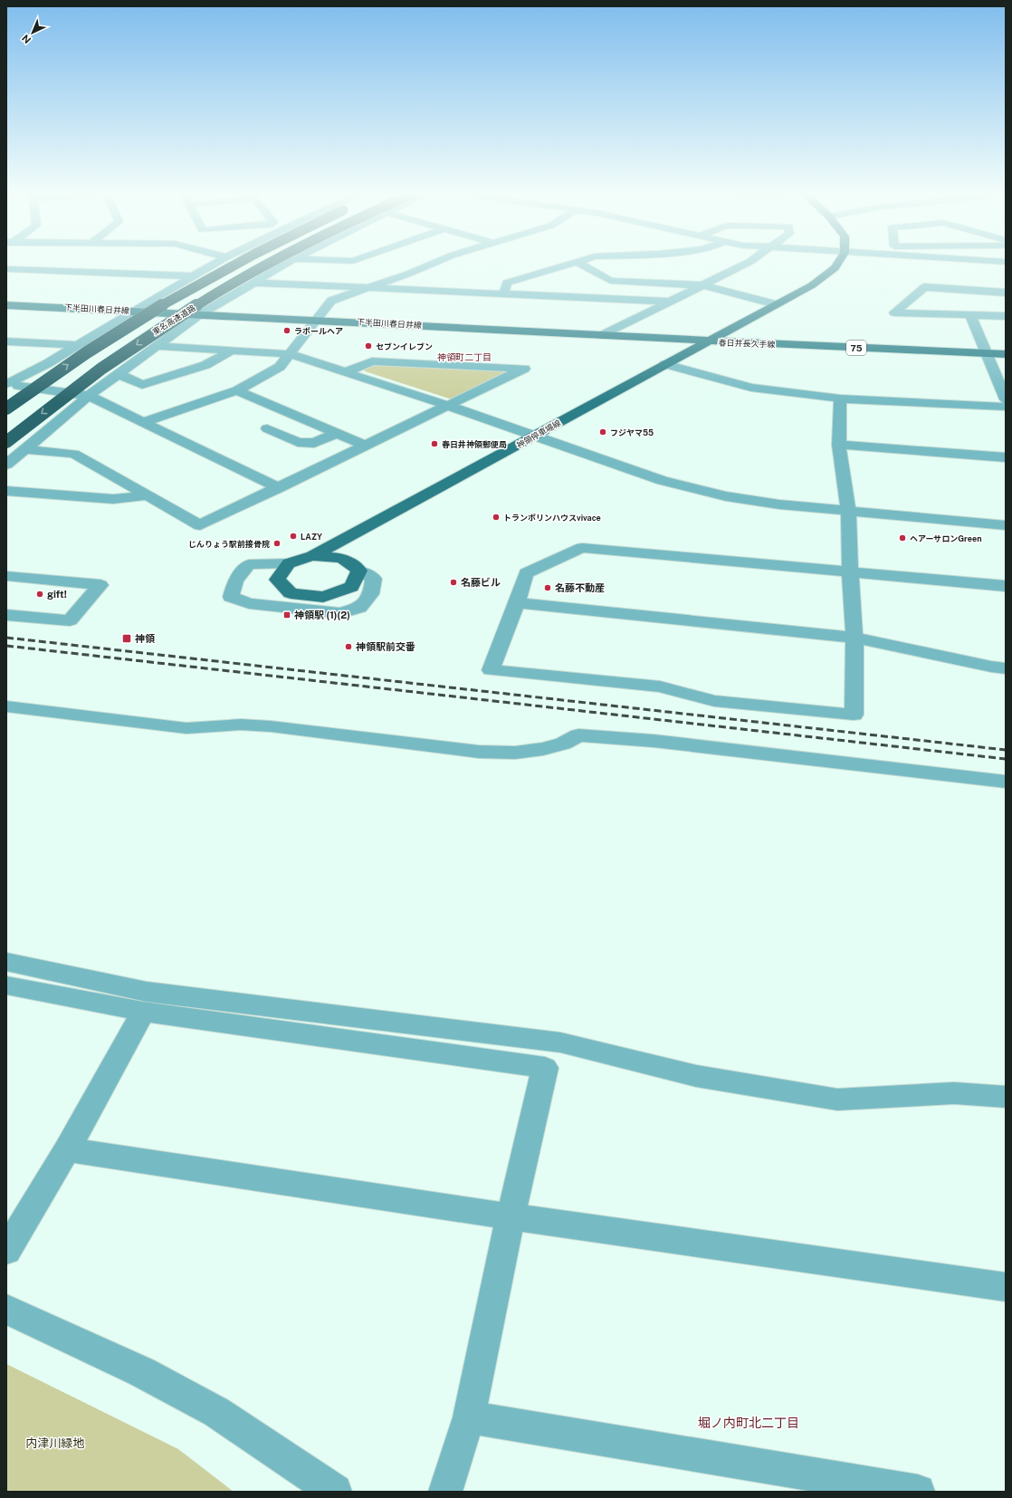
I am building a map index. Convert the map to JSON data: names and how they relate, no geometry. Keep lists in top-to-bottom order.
{
  "streets": {
    "highway": ["東名高速道路"],
    "main road": [
      "下半田川春日井線",
      "春日井長久手線",
      "75",
      "神領停車場線"
    ]
  },
  "crossings": [
    ["下半田川春日井線", "春日井長久手線"],
    ["下半田川春日井線", "神領停車場線"],
    ["春日井長久手線", "神領停車場線"]
  ],
  "districts": ["神領町二丁目", "堀ノ内町北二丁目"],
  "parks": ["内津川緑地"],
  "places": {
    "other": [
      "ラポールヘア",
      "セブンイレブン",
      "フジヤマ55",
      "春日井神領郵便局",
      "トランポリンハウスvivace",
      "LAZY",
      "ヘアーサロンGreen",
      "じんりょう駅前接骨院",
      "名藤ビル",
      "名藤不動産",
      "gift!",
      "神領駅前交番"
    ],
    "transit": ["神領駅 (1)(2)", "神領"]
  },
  "north": "bottom left"
}
